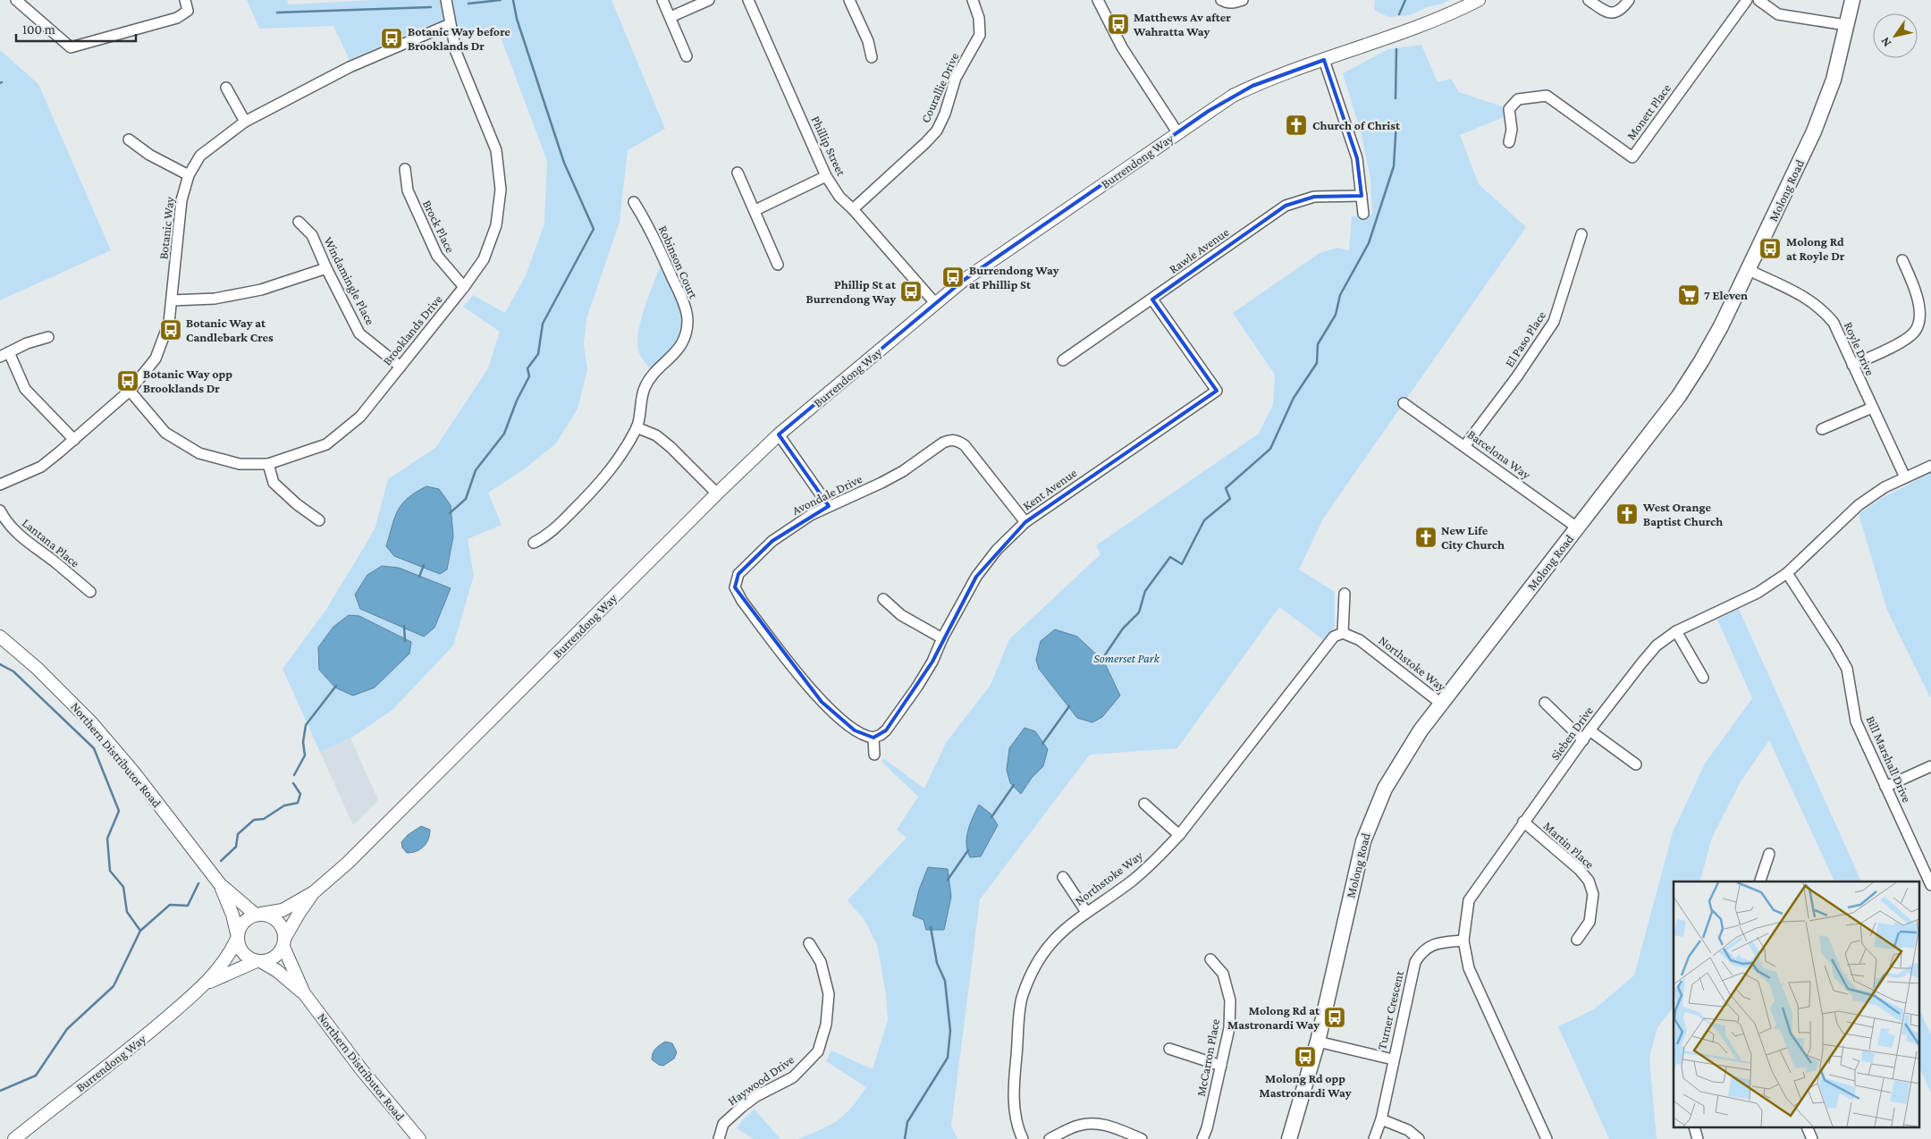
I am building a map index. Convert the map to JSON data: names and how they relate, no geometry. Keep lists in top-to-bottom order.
{
  "streets": {
    "highway": ["Molong Road"],
    "main road": ["Burrendong Way", "Northern Distributor Road"],
    "street": [
      "Courallie Drive",
      "Monett Place",
      "Phillip Street",
      "Brock Place",
      "Botanic Way",
      "Rawle Avenue",
      "Robinson Court",
      "Windamingle Place",
      "Brooklands Drive",
      "El Paso Place",
      "Royle Drive",
      "Barcelona Way",
      "Kent Avenue",
      "Avondale Drive",
      "Lantana Place",
      "Northstoke Way",
      "Sieben Drive",
      "Bill Marshall Drive",
      "Martin Place",
      "Turner Crescent",
      "McCarron Place",
      "Haywood Drive"
    ]
  },
  "crossings": [
    ["Courallie Drive", "Phillip Street"],
    ["Phillip Street", "Burrendong Way"],
    ["Burrendong Way", "Northern Distributor Road"],
    ["Molong Road", "Royle Drive"],
    ["Molong Road", "Barcelona Way"],
    ["Molong Road", "Northstoke Way"],
    ["Brock Place", "Brooklands Drive"],
    ["Botanic Way", "Brooklands Drive"],
    ["Rawle Avenue", "Kent Avenue"],
    ["Windamingle Place", "Brooklands Drive"],
    ["El Paso Place", "Barcelona Way"],
    ["Royle Drive", "Sieben Drive"],
    ["Kent Avenue", "Avondale Drive"],
    ["Sieben Drive", "Bill Marshall Drive"],
    ["Sieben Drive", "Martin Place"],
    ["Sieben Drive", "Turner Crescent"]
  ],
  "parks": ["Somerset Park"],
  "places": {
    "bus stop": [
      "Matthews Av after Wahratta Way",
      "Botanic Way before Brooklands Dr",
      "Molong Rd at Royle Dr",
      "Burrendong Way at Phillip St",
      "Phillip St at Burrendong Way",
      "Botanic Way at Candlebark Cres",
      "Botanic Way opp Brooklands Dr",
      "Molong Rd at Mastronardi Way",
      "Molong Rd opp Mastronardi Way"
    ],
    "church": ["Church of Christ", "West Orange Baptist Church", "New Life City Church"],
    "supermarket": ["7 Eleven"]
  },
  "scale_bar": "100 m",
  "north": "bottom left"
}
